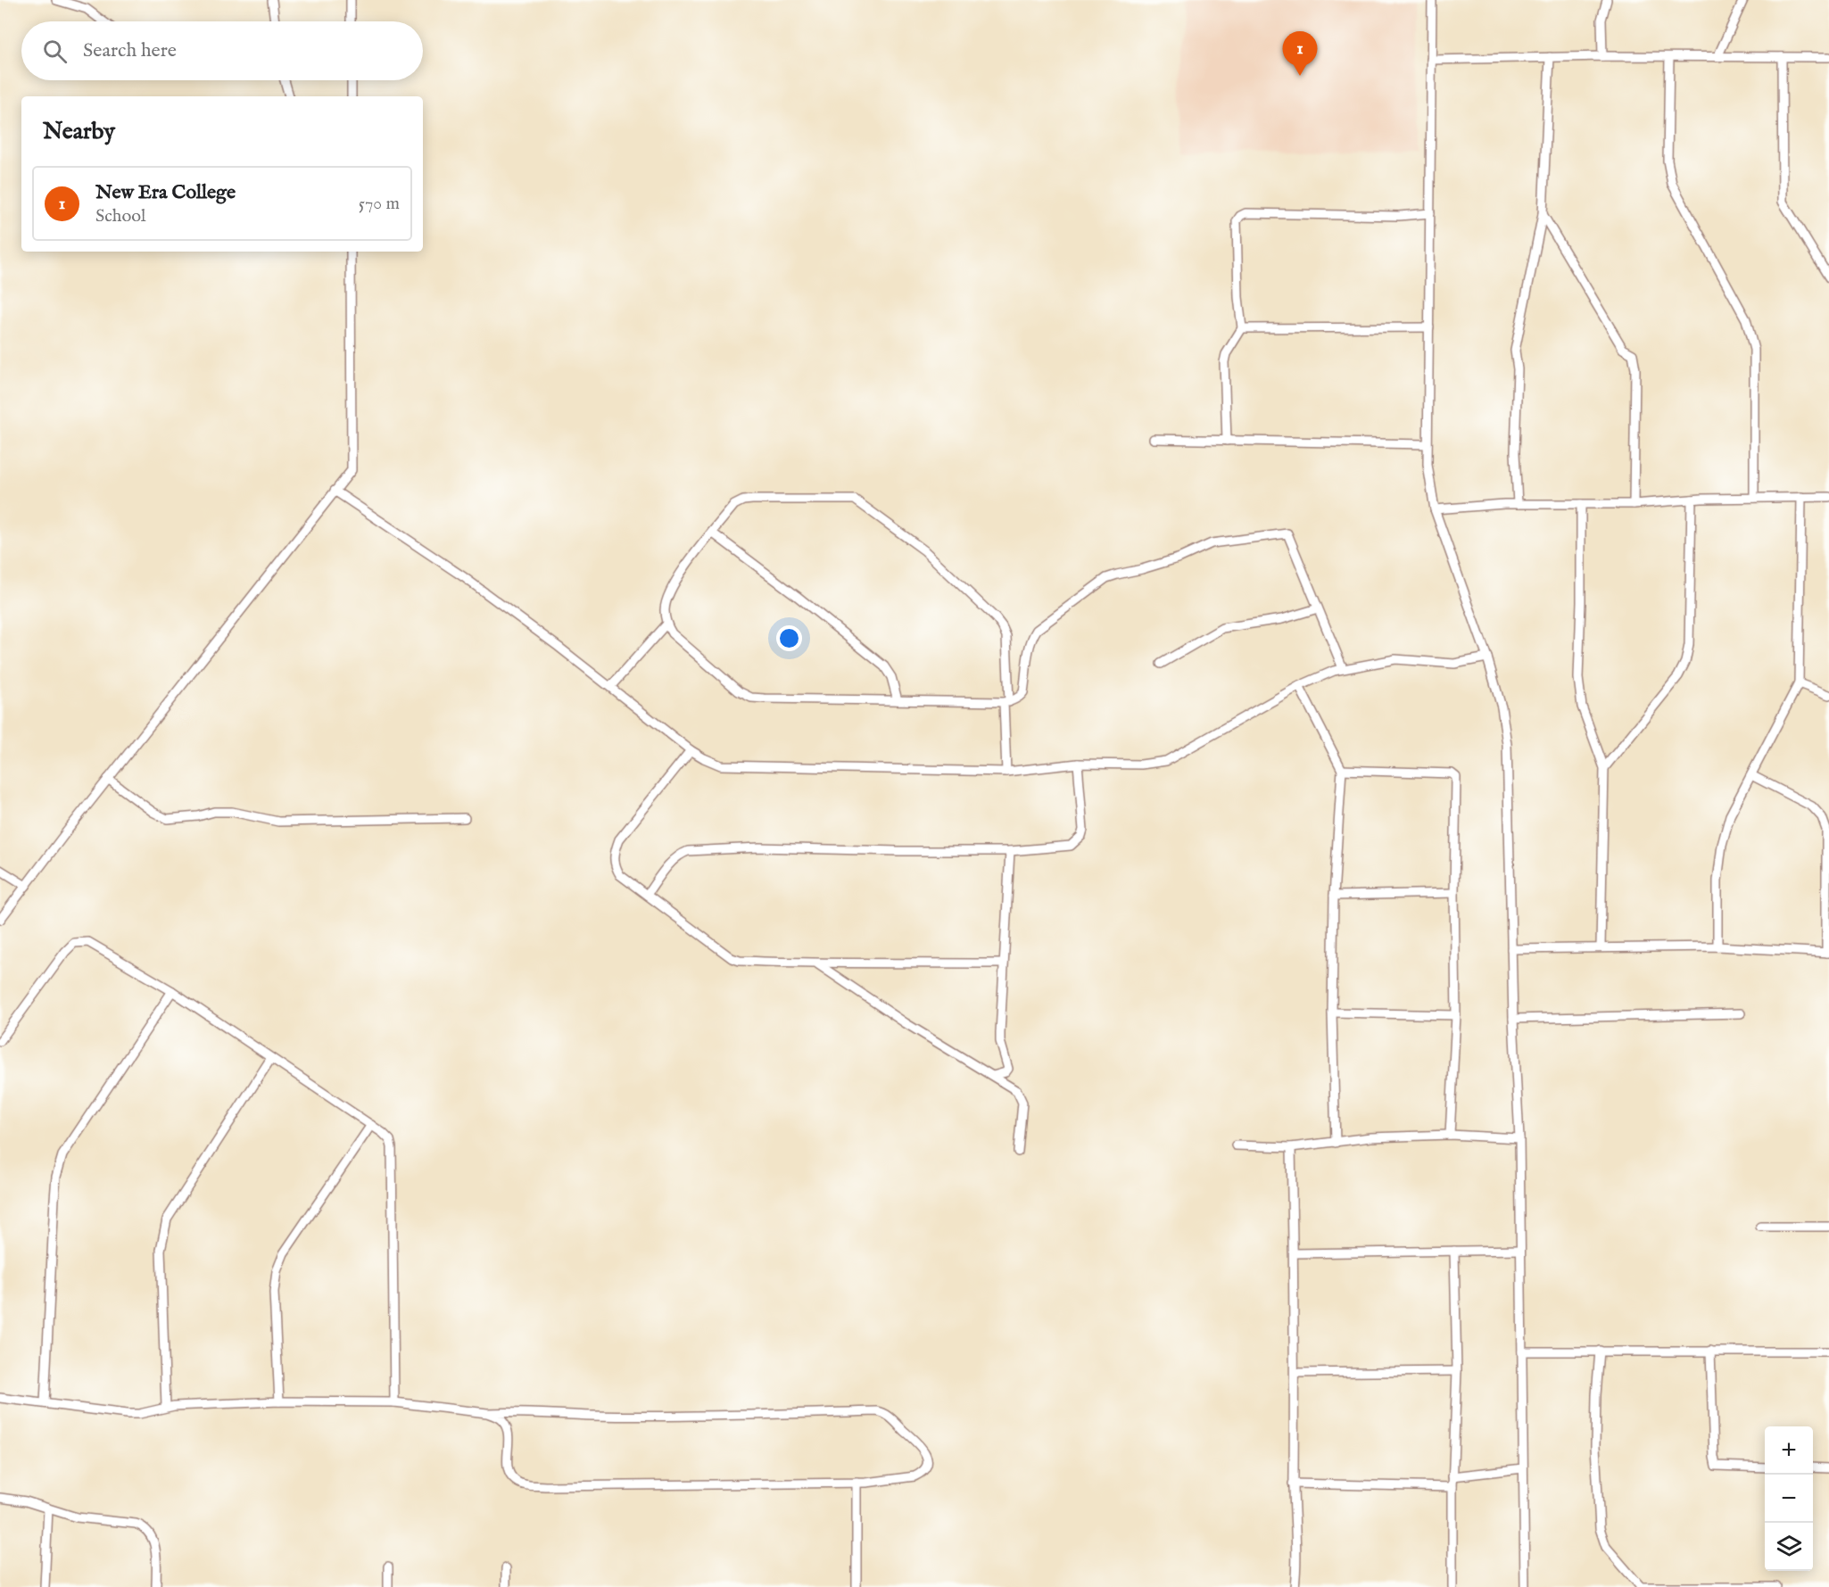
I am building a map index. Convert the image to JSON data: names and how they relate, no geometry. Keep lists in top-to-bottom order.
{
  "page": {
    "search": "Search here",
    "pins": "1",
    "heading": "Nearby",
    "list": [
      {
        "mark": "1",
        "name": "New Era College",
        "note": "School",
        "value": "570 m"
      }
    ],
    "map_buttons": ["+", "−"]
  }
}
